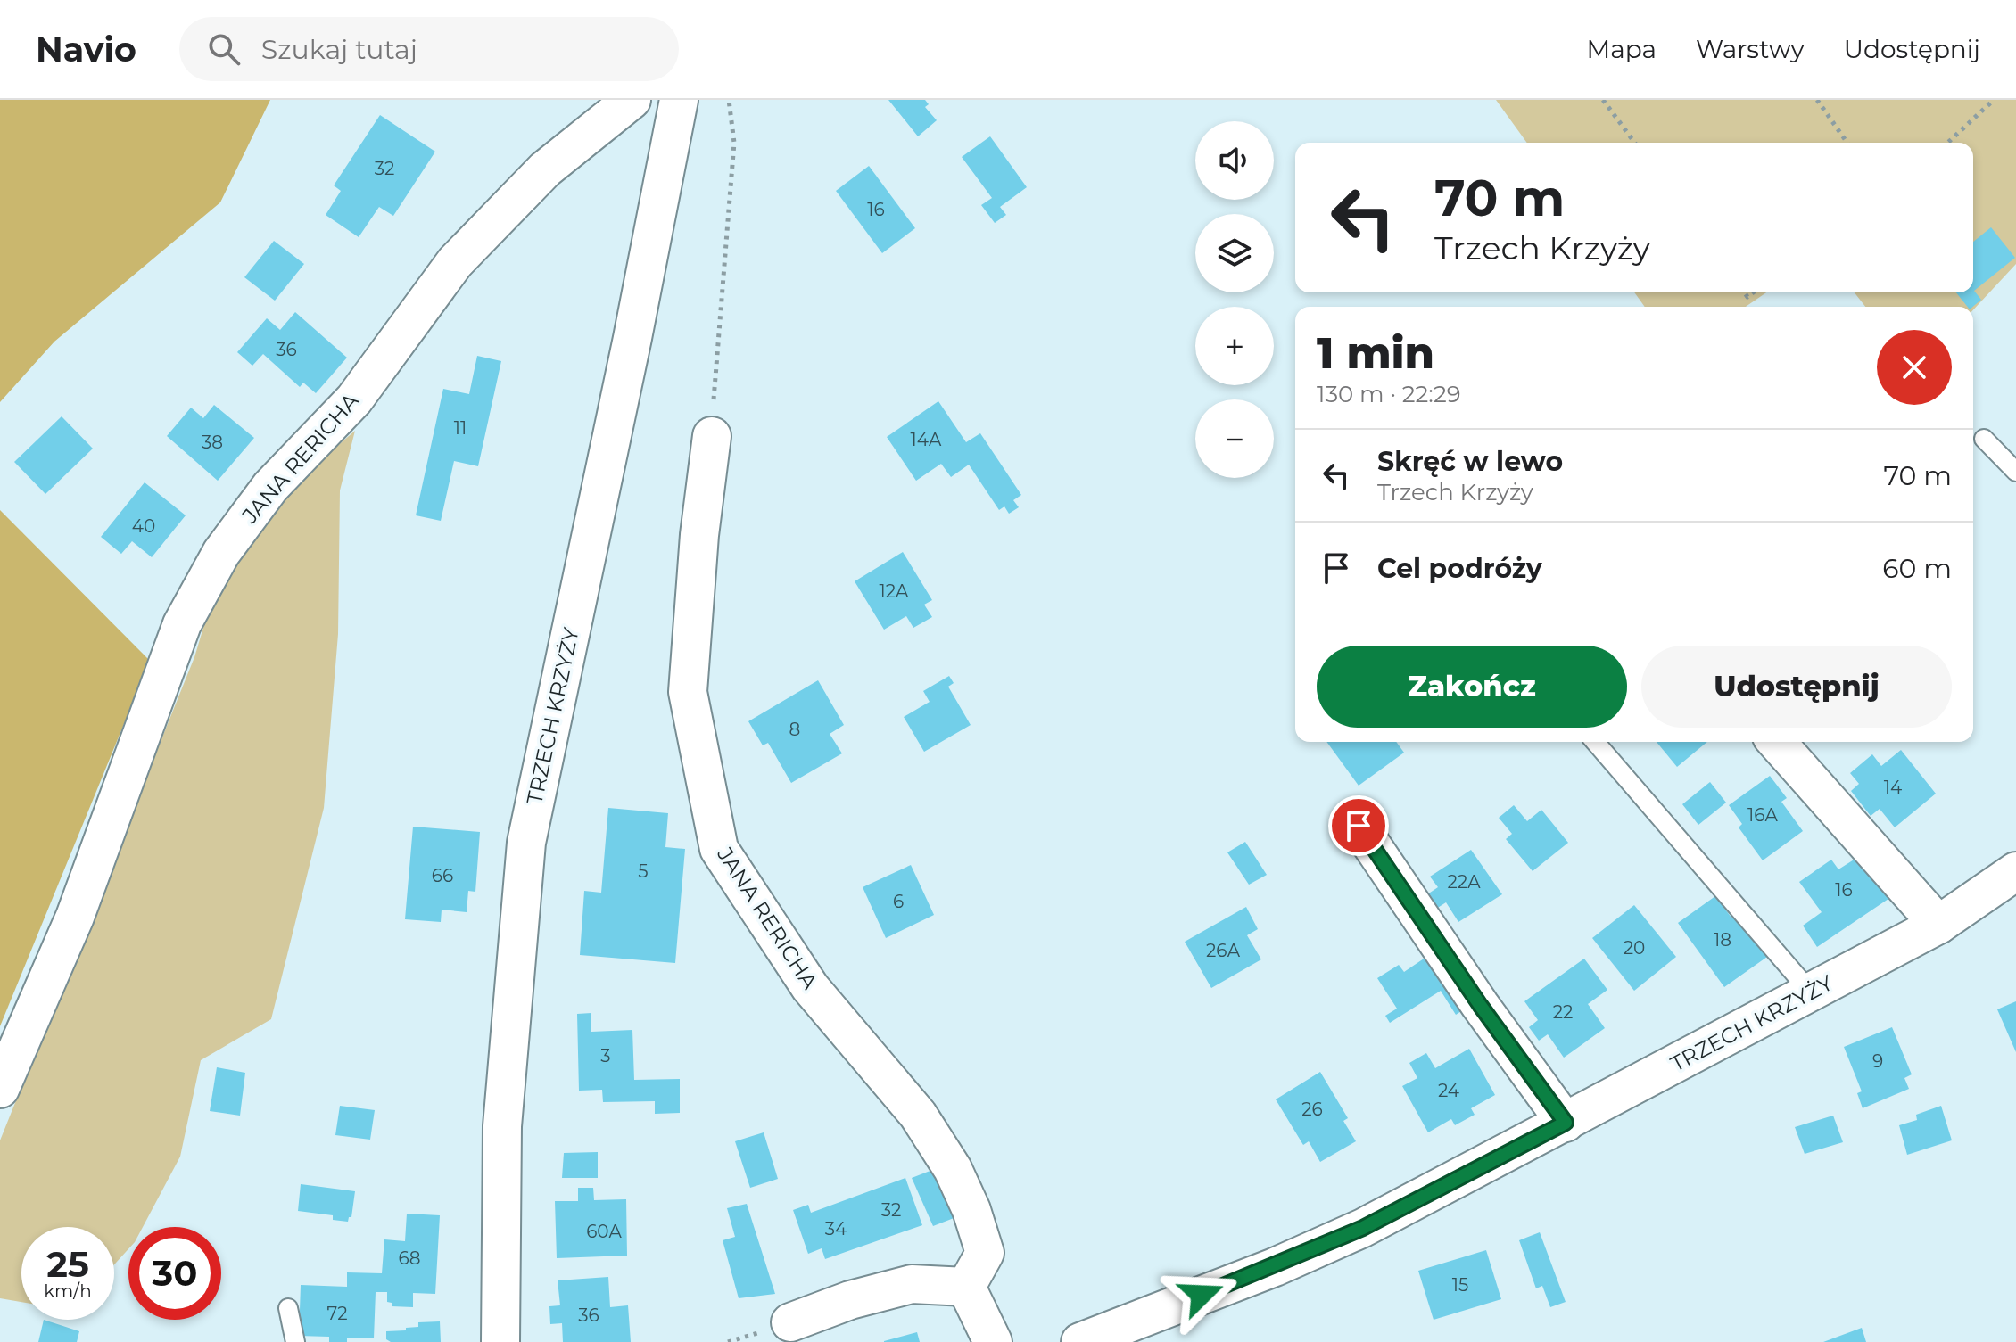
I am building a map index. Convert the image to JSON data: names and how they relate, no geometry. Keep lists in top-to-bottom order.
{
  "streets": {
    "street": ["JANA RERICHA", "TRZECH KRZYŻY"]
  },
  "house_numbers": [
    "32",
    "16",
    "36",
    "11",
    "14A",
    "38",
    "40",
    "12A",
    "8",
    "14",
    "16A",
    "5",
    "66",
    "22A",
    "16",
    "6",
    "18",
    "20",
    "26A",
    "22",
    "3",
    "9",
    "24",
    "26",
    "32",
    "34",
    "60A",
    "68",
    "15",
    "72",
    "36"
  ],
  "page": {
    "header": "Navio",
    "search": "Szukaj tutaj",
    "nav": ["Mapa", "Warstwy", "Udostępnij"],
    "map_buttons": ["+", "−"],
    "turn": ["70 m", "Trzech Krzyży"],
    "heading": ["1 min", "130 m · 22:29"],
    "list": [
      {
        "name": "Skręć w lewo",
        "note": "Trzech Krzyży",
        "value": "70 m"
      },
      {
        "name": "Cel podróży",
        "value": "60 m"
      }
    ],
    "buttons": ["Zakończ", "Udostępnij"],
    "speed": "25 km/h",
    "limit": "30"
  }
}
